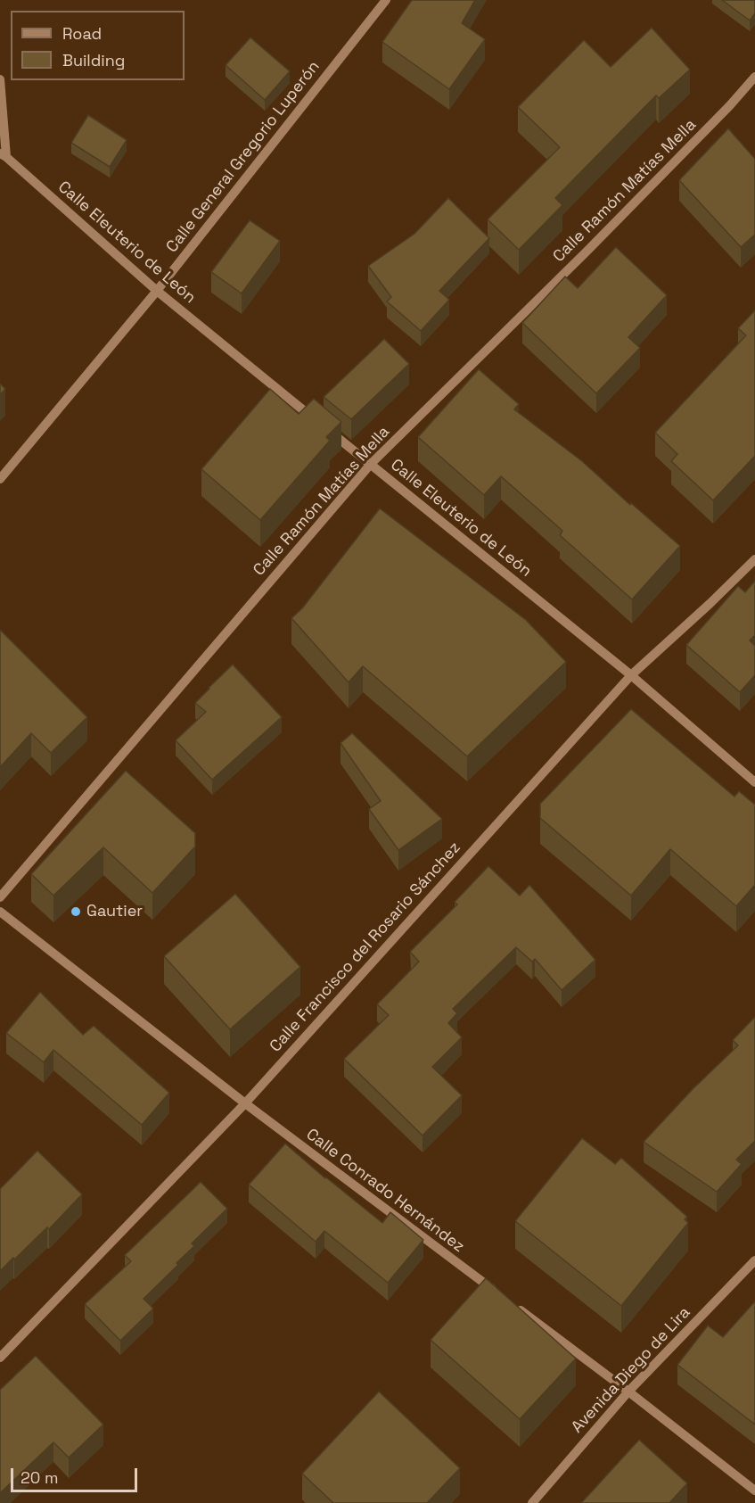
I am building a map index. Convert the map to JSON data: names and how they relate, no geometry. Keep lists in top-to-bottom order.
{
  "streets": {
    "street": [
      "Calle General Gregorio Luperón",
      "Calle Ramón Matías Mella",
      "Calle Eleuterio de León",
      "Calle Francisco del Rosario Sánchez",
      "Calle Conrado Hernández",
      "Avenida Diego de Lira"
    ]
  },
  "crossings": [
    ["Calle General Gregorio Luperón", "Calle Eleuterio de León"],
    ["Calle Ramón Matías Mella", "Calle Eleuterio de León"],
    ["Calle Eleuterio de León", "Calle Francisco del Rosario Sánchez"],
    ["Calle Francisco del Rosario Sánchez", "Calle Conrado Hernández"]
  ],
  "places": ["Gautier"],
  "legend": ["Road", "Building"],
  "scale_bar": "20 m"
}
